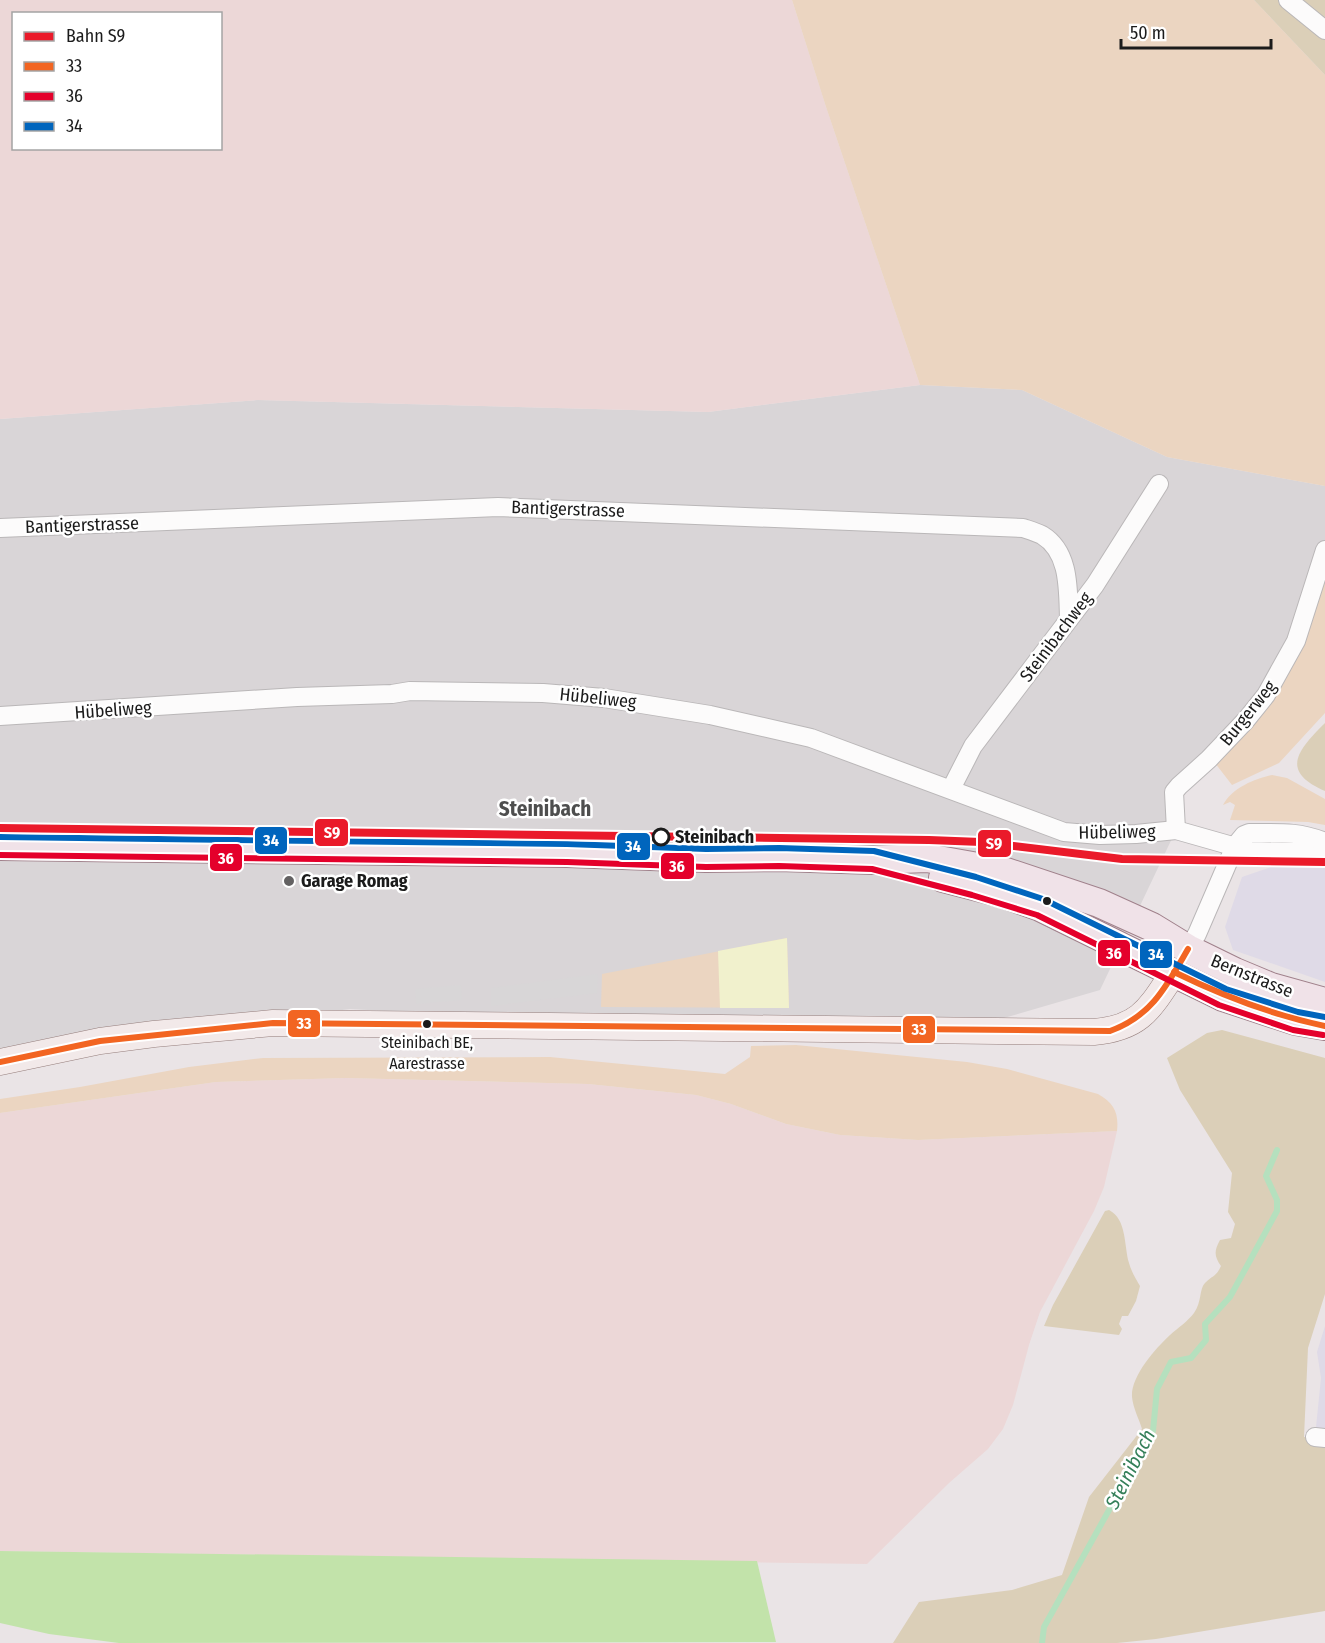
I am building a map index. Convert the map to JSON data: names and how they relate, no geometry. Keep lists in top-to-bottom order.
{
  "streets": {
    "main road": ["Bernstrasse"],
    "street": [
      "Bantigerstrasse",
      "Steinibachweg",
      "Hübeliweg",
      "Burgerweg"
    ]
  },
  "crossings": [
    ["Bantigerstrasse", "Steinibachweg"],
    ["Steinibachweg", "Hübeliweg"],
    ["Hübeliweg", "Burgerweg"]
  ],
  "districts": ["Steinibach"],
  "water": ["Steinibach"],
  "places": ["Steinibach", "Garage Romag", "Steinibach BE, Aarestrasse"],
  "lines": [
    "rail line S9",
    "transit line 34",
    "transit line 36",
    "transit line 33"
  ],
  "legend": [
    "Bahn S9",
    "33",
    "36",
    "34"
  ],
  "scale_bar": "50 m"
}
